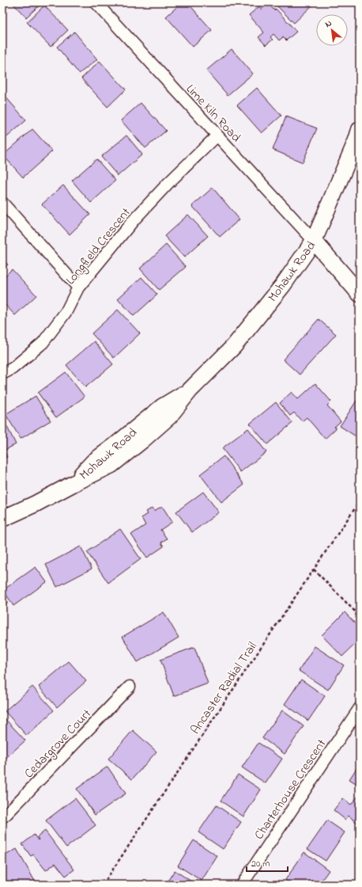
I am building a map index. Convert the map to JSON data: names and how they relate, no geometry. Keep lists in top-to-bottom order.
{
  "streets": {
    "main road": ["Mohawk Road"],
    "street": [
      "Lime Kiln Road",
      "Longfield Crescent",
      "Cedargrove Court",
      "Charterhouse Crescent"
    ],
    "path": ["Ancaster Radial Trail"]
  },
  "crossings": [
    ["Lime Kiln Road", "Longfield Crescent"],
    ["Lime Kiln Road", "Mohawk Road"]
  ],
  "scale_bar": "20 m",
  "north": "top left"
}
